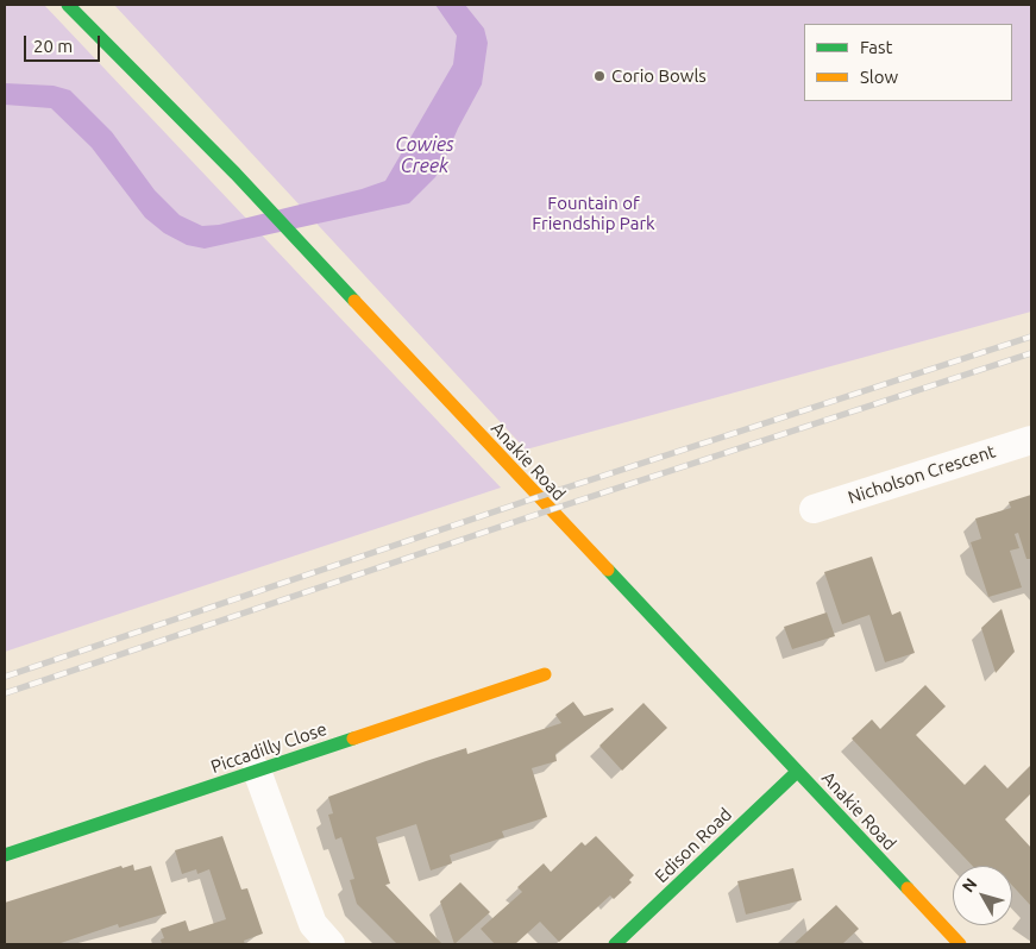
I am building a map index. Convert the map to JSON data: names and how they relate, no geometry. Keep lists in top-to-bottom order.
{
  "streets": {
    "main road": ["Anakie Road", "Piccadilly Close", "Edison Road"],
    "street": ["Nicholson Crescent"]
  },
  "crossings": [
    ["Anakie Road", "Edison Road"]
  ],
  "water": ["Cowies Creek"],
  "parks": ["Fountain of Friendship Park"],
  "places": ["Corio Bowls"],
  "legend": ["Fast", "Slow"],
  "scale_bar": "20 m",
  "north": "top left"
}
